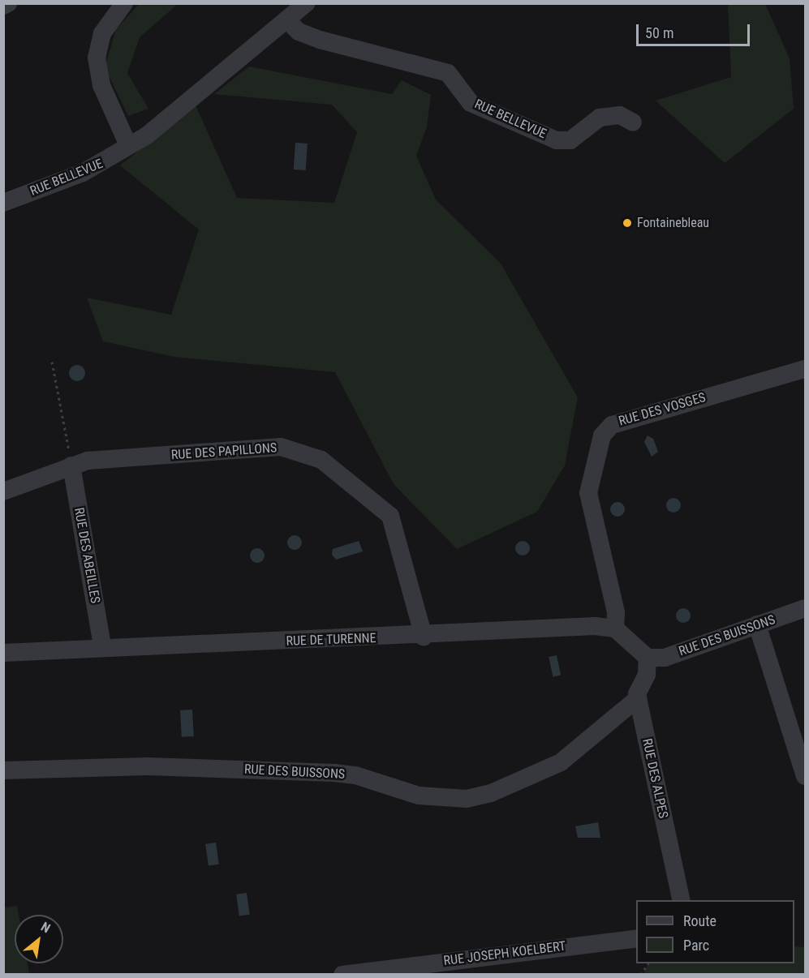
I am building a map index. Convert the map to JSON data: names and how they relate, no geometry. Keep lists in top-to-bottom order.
{
  "streets": {
    "street": [
      "RUE BELLEVUE",
      "RUE DES VOSGES",
      "RUE DES PAPILLONS",
      "RUE DES ABEILLES",
      "RUE DES BUISSONS",
      "RUE DE TURENNE",
      "RUE DES ALPES",
      "RUE JOSEPH KOELBERT"
    ]
  },
  "crossings": [
    ["RUE DES VOSGES", "RUE DE TURENNE"],
    ["RUE DES PAPILLONS", "RUE DES ABEILLES"],
    ["RUE DES PAPILLONS", "RUE DE TURENNE"],
    ["RUE DES ABEILLES", "RUE DE TURENNE"],
    ["RUE DES BUISSONS", "RUE DES ALPES"]
  ],
  "places": ["Fontainebleau"],
  "legend": ["Route", "Parc"],
  "scale_bar": "50 m",
  "north": "top right"
}
